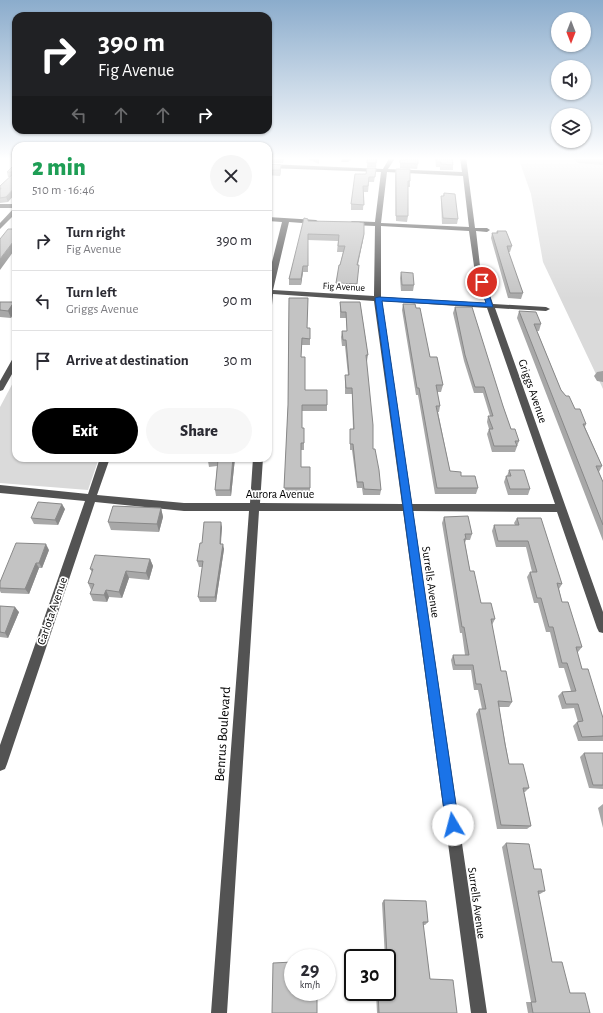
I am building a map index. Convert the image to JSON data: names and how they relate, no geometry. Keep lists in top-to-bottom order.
{
  "streets": {
    "street": [
      "Fig Avenue",
      "Griggs Avenue",
      "Aurora Avenue",
      "Surrells Avenue",
      "Carlota Avenue",
      "Benrus Boulevard"
    ]
  },
  "crossings": [
    ["Fig Avenue", "Griggs Avenue"],
    ["Fig Avenue", "Surrells Avenue"],
    ["Griggs Avenue", "Aurora Avenue"],
    ["Aurora Avenue", "Surrells Avenue"],
    ["Aurora Avenue", "Carlota Avenue"],
    ["Aurora Avenue", "Benrus Boulevard"]
  ],
  "north": "bottom",
  "page": {
    "turn": ["390 m", "Fig Avenue"],
    "heading": ["2 min", "510 m · 16:46"],
    "list": [
      {
        "name": "Turn right",
        "note": "Fig Avenue",
        "value": "390 m"
      },
      {
        "name": "Turn left",
        "note": "Griggs Avenue",
        "value": "90 m"
      },
      {
        "name": "Arrive at destination",
        "value": "30 m"
      }
    ],
    "buttons": ["Exit", "Share"],
    "speed": "29 km/h",
    "limit": "30"
  }
}
